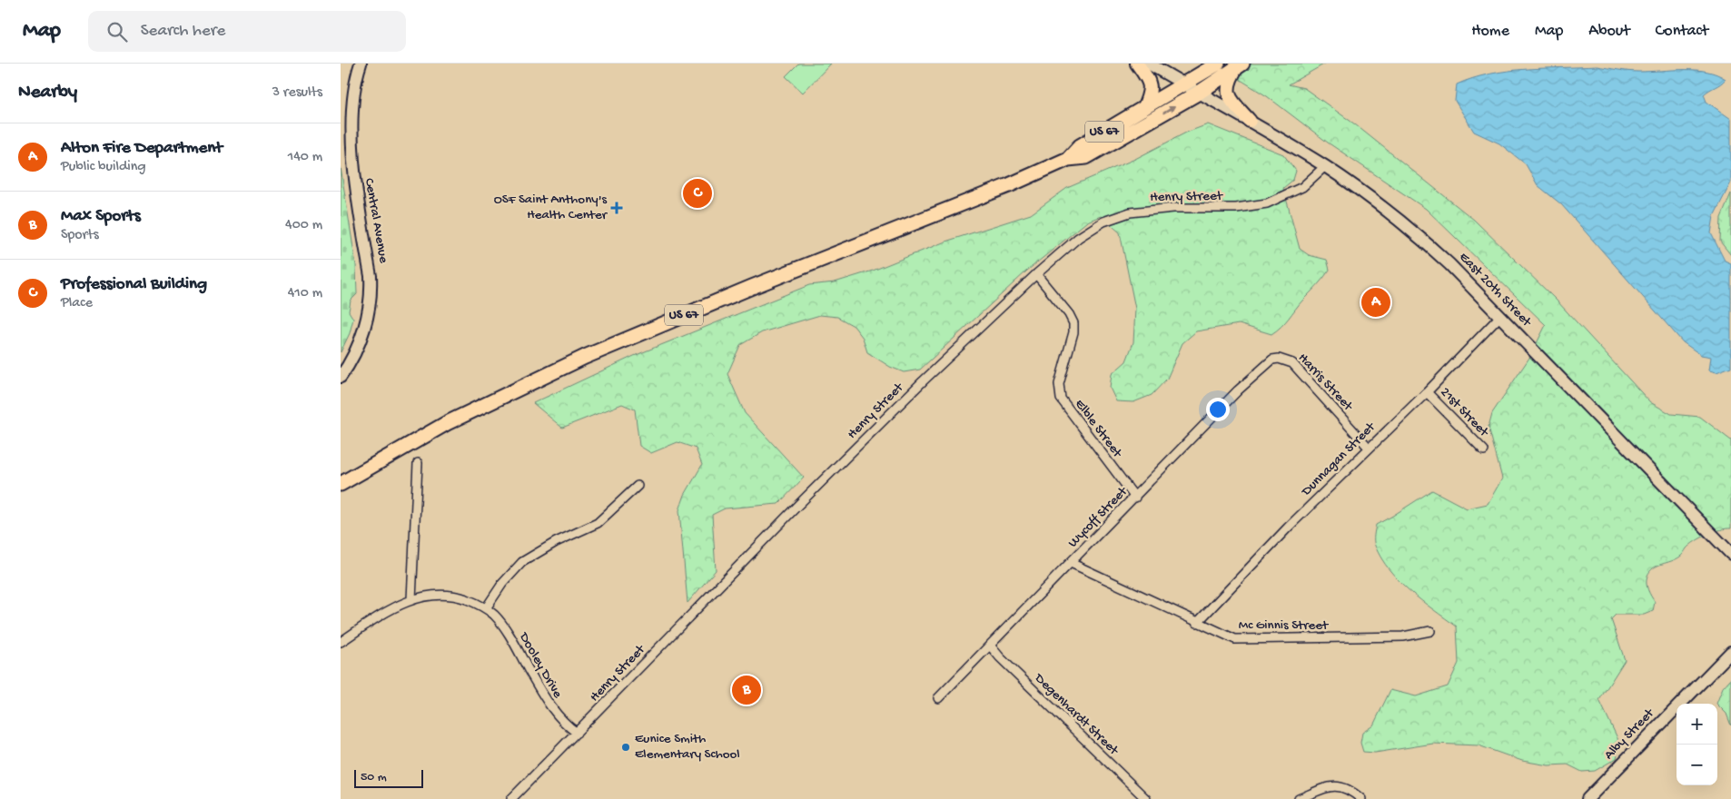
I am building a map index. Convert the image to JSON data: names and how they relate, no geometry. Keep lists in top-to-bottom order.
{
  "streets": {
    "highway": ["US 67"],
    "street": [
      "Henry Street",
      "Central Avenue",
      "East 20th Street",
      "Harris Street",
      "21st Street",
      "Elble Street",
      "Dunnagan Street",
      "Wycoff Street",
      "Mc Ginnis Street",
      "Dooley Drive",
      "Degenhardt Street",
      "Alby Street"
    ]
  },
  "crossings": [
    ["US 67", "East 20th Street"],
    ["Henry Street", "East 20th Street"],
    ["Henry Street", "Elble Street"],
    ["Henry Street", "Dooley Drive"],
    ["East 20th Street", "Dunnagan Street"],
    ["Harris Street", "Dunnagan Street"],
    ["Harris Street", "Wycoff Street"],
    ["21st Street", "Dunnagan Street"],
    ["Elble Street", "Wycoff Street"],
    ["Dunnagan Street", "Mc Ginnis Street"],
    ["Wycoff Street", "Mc Ginnis Street"],
    ["Wycoff Street", "Degenhardt Street"]
  ],
  "places": {
    "health": ["OSF Saint Anthony's Health Center"],
    "other": ["Eunice Smith Elementary School"]
  },
  "scale_bar": "50 m",
  "page": {
    "header": "Map",
    "search": "Search here",
    "nav": [
      "Home",
      "Map",
      "About",
      "Contact"
    ],
    "heading": ["Nearby", "3 results"],
    "list": [
      {
        "mark": "A",
        "name": "Alton Fire Department",
        "note": "Public building",
        "value": "140 m"
      },
      {
        "mark": "B",
        "name": "Max Sports",
        "note": "Sports",
        "value": "400 m"
      },
      {
        "mark": "C",
        "name": "Professional Building",
        "note": "Place",
        "value": "410 m"
      }
    ],
    "pins": ["C", "A", "B"],
    "map_buttons": ["+", "−"],
    "scale": "50 m"
  }
}
